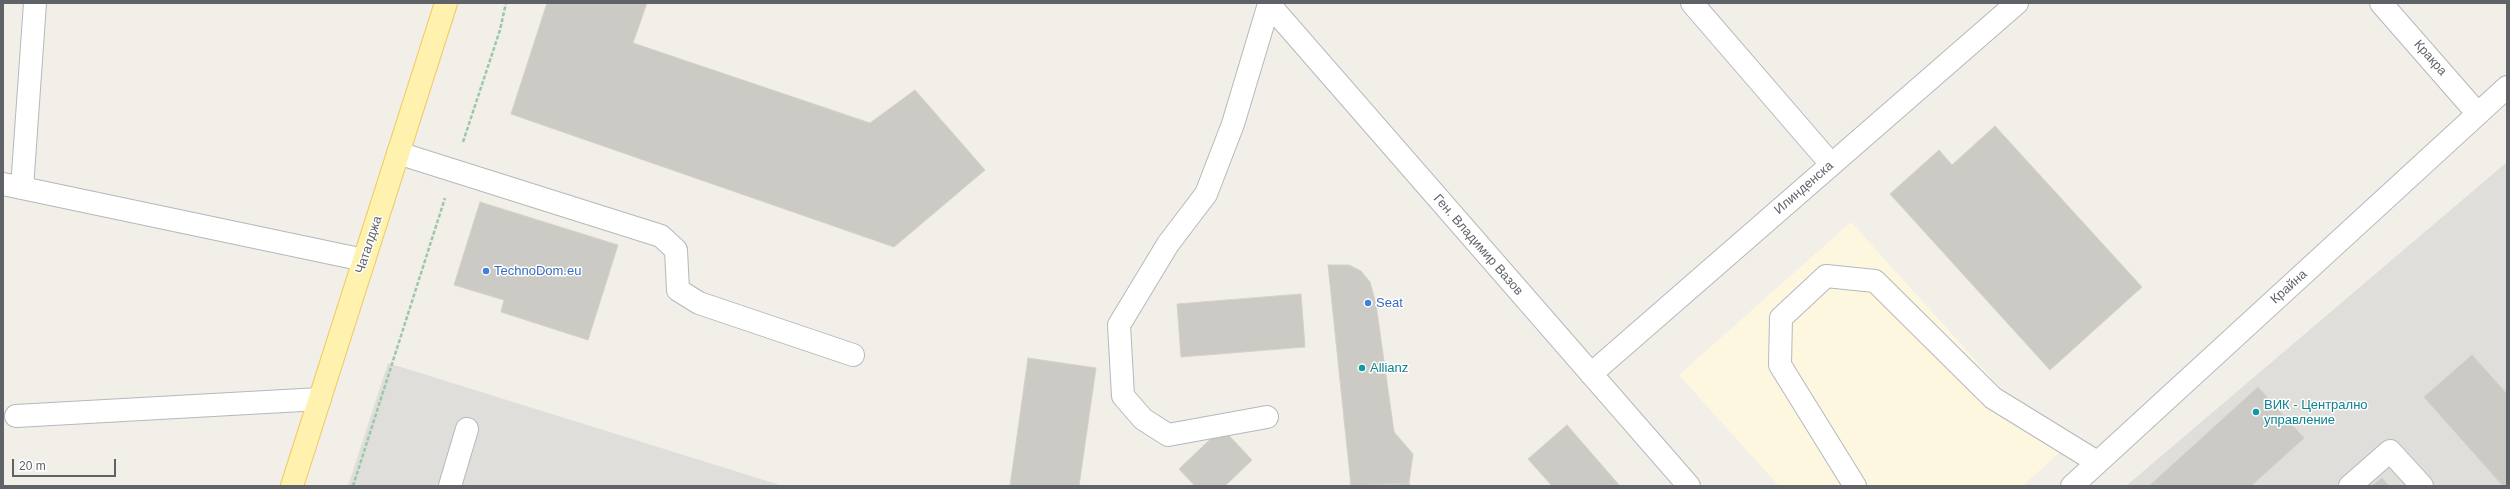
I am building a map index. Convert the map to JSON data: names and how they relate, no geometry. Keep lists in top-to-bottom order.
{
  "streets": {
    "main road": ["Чаталджа"],
    "street": [
      "Кракра",
      "Илинденска",
      "Ген. Владимир Вазов",
      "Крайна"
    ]
  },
  "crossings": [
    ["Кракра", "Крайна"],
    ["Илинденска", "Ген. Владимир Вазов"]
  ],
  "places": [
    "TechnoDom.eu",
    "Seat",
    "Allianz",
    "ВИК - Централно управление"
  ],
  "scale_bar": "20 m"
}
